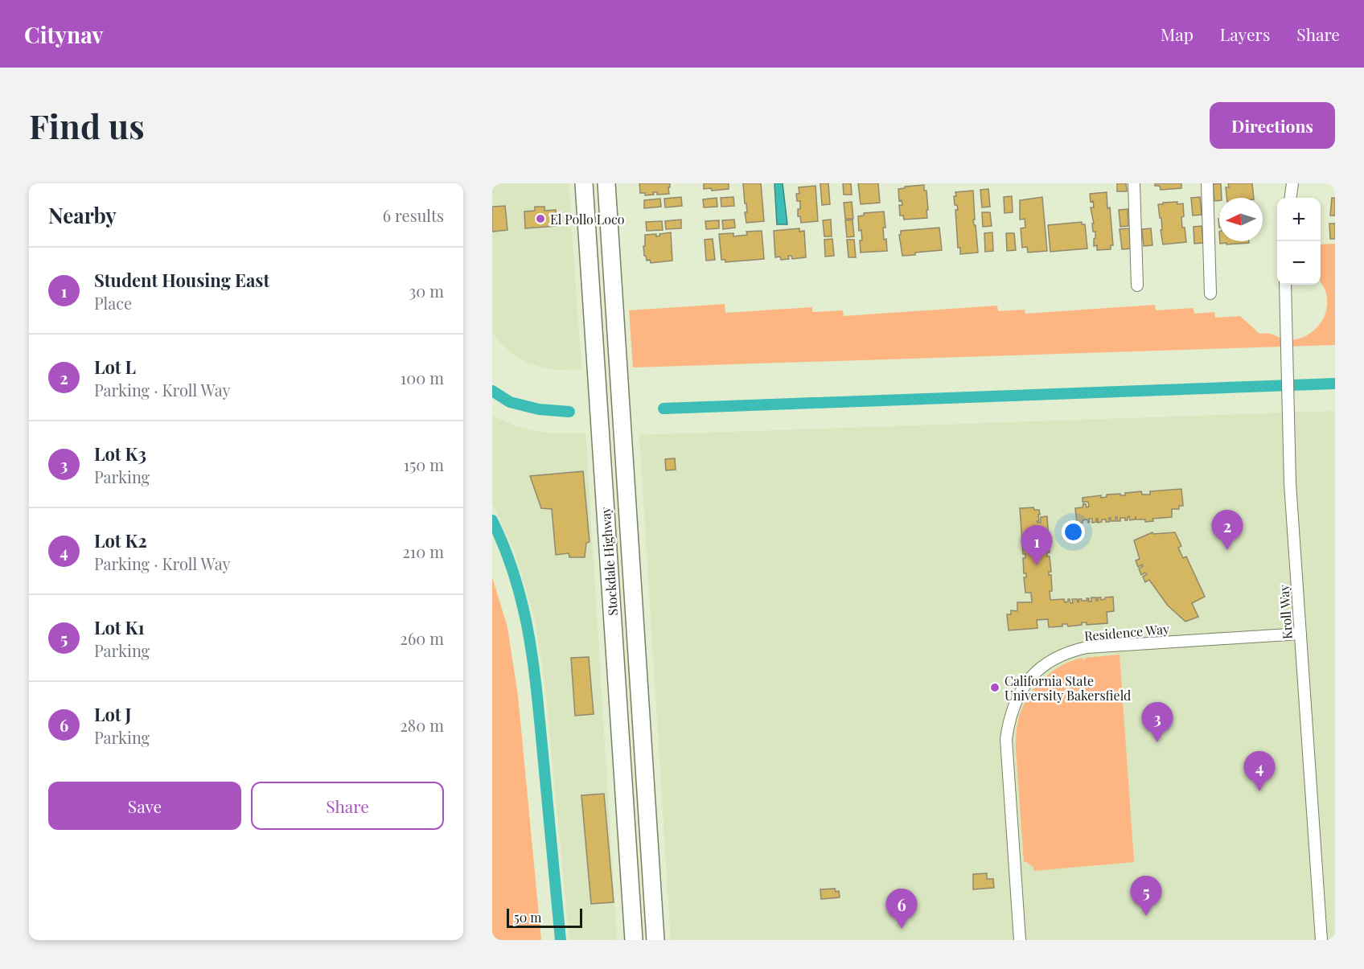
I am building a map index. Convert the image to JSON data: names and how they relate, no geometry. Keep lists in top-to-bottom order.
{
  "streets": {
    "main road": ["Stockdale Highway"],
    "street": ["Kroll Way", "Residence Way"]
  },
  "crossings": [
    ["Kroll Way", "Residence Way"]
  ],
  "places": ["El Pollo Loco", "California State University Bakersfield"],
  "scale_bar": "50 m",
  "north": "left",
  "page": {
    "header": "Citynav",
    "nav": ["Map", "Layers", "Share"],
    "buttons": [
      "Directions",
      ["Save", "Share"]
    ],
    "title": "Find us",
    "heading": ["Nearby", "6 results"],
    "map_buttons": ["+", "−"],
    "list": [
      {
        "mark": "1",
        "name": "Student Housing East",
        "note": "Place",
        "value": "30 m"
      },
      {
        "mark": "2",
        "name": "Lot L",
        "note": "Parking · Kroll Way",
        "value": "100 m"
      },
      {
        "mark": "3",
        "name": "Lot K3",
        "note": "Parking",
        "value": "150 m"
      },
      {
        "mark": "4",
        "name": "Lot K2",
        "note": "Parking · Kroll Way",
        "value": "210 m"
      },
      {
        "mark": "5",
        "name": "Lot K1",
        "note": "Parking",
        "value": "260 m"
      },
      {
        "mark": "6",
        "name": "Lot J",
        "note": "Parking",
        "value": "280 m"
      }
    ],
    "pins": [
      "2",
      "1",
      "3",
      "4",
      "5",
      "6"
    ],
    "scale": "50 m"
  }
}
